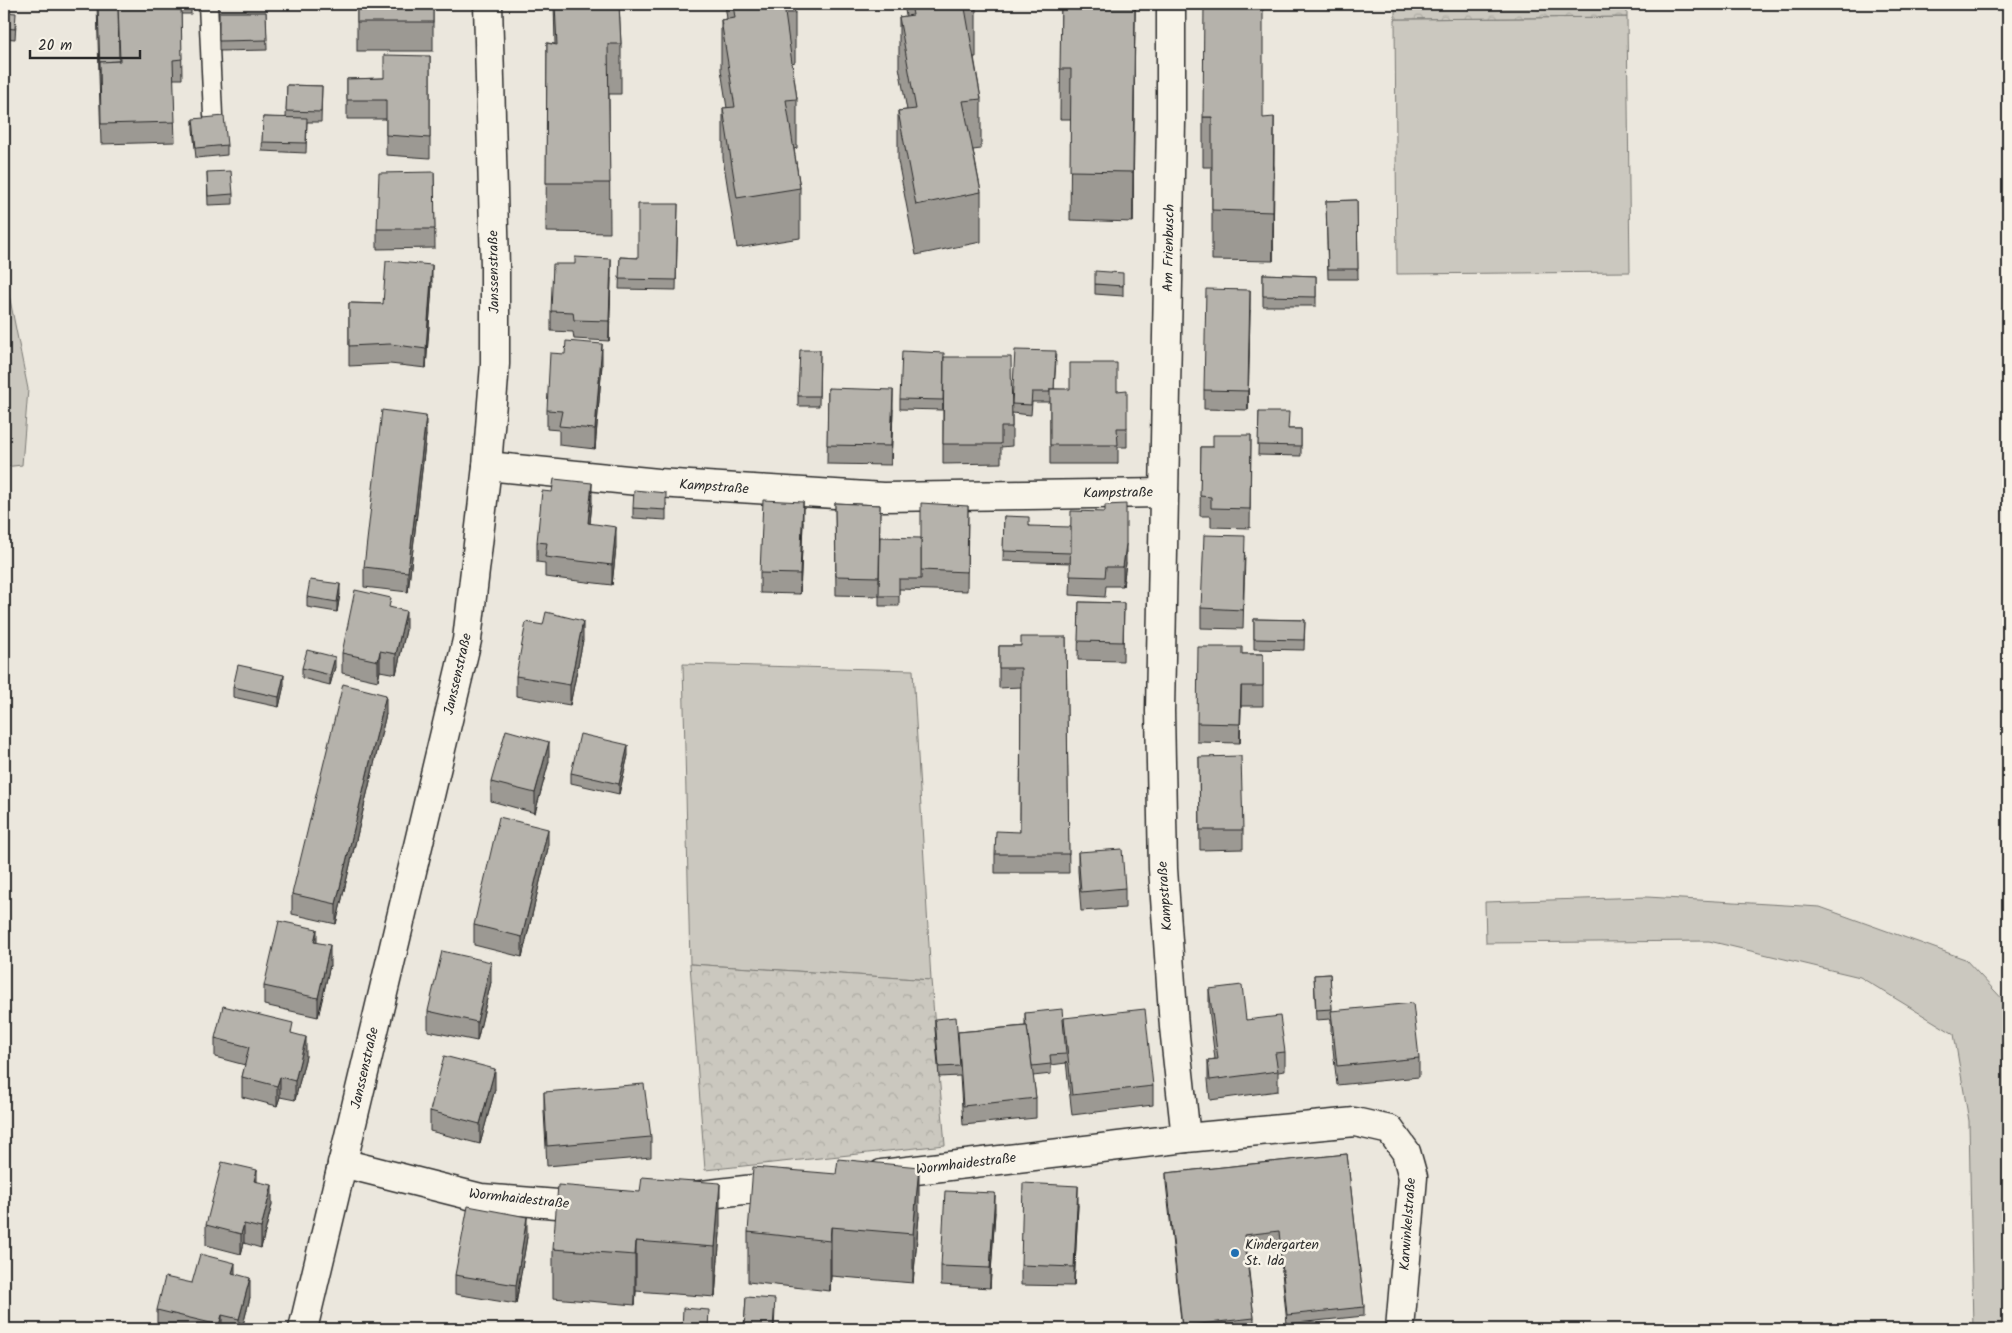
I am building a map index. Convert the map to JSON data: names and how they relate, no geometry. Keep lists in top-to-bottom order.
{
  "streets": {
    "street": [
      "Am Frienbusch",
      "Janssenstraße",
      "Kampstraße",
      "Wormhaidestraße",
      "Karwinkelstraße"
    ]
  },
  "crossings": [
    ["Am Frienbusch", "Kampstraße"],
    ["Janssenstraße", "Kampstraße"],
    ["Janssenstraße", "Wormhaidestraße"],
    ["Kampstraße", "Wormhaidestraße"],
    ["Wormhaidestraße", "Karwinkelstraße"]
  ],
  "places": ["Kindergarten St. Ida"],
  "scale_bar": "20 m"
}
